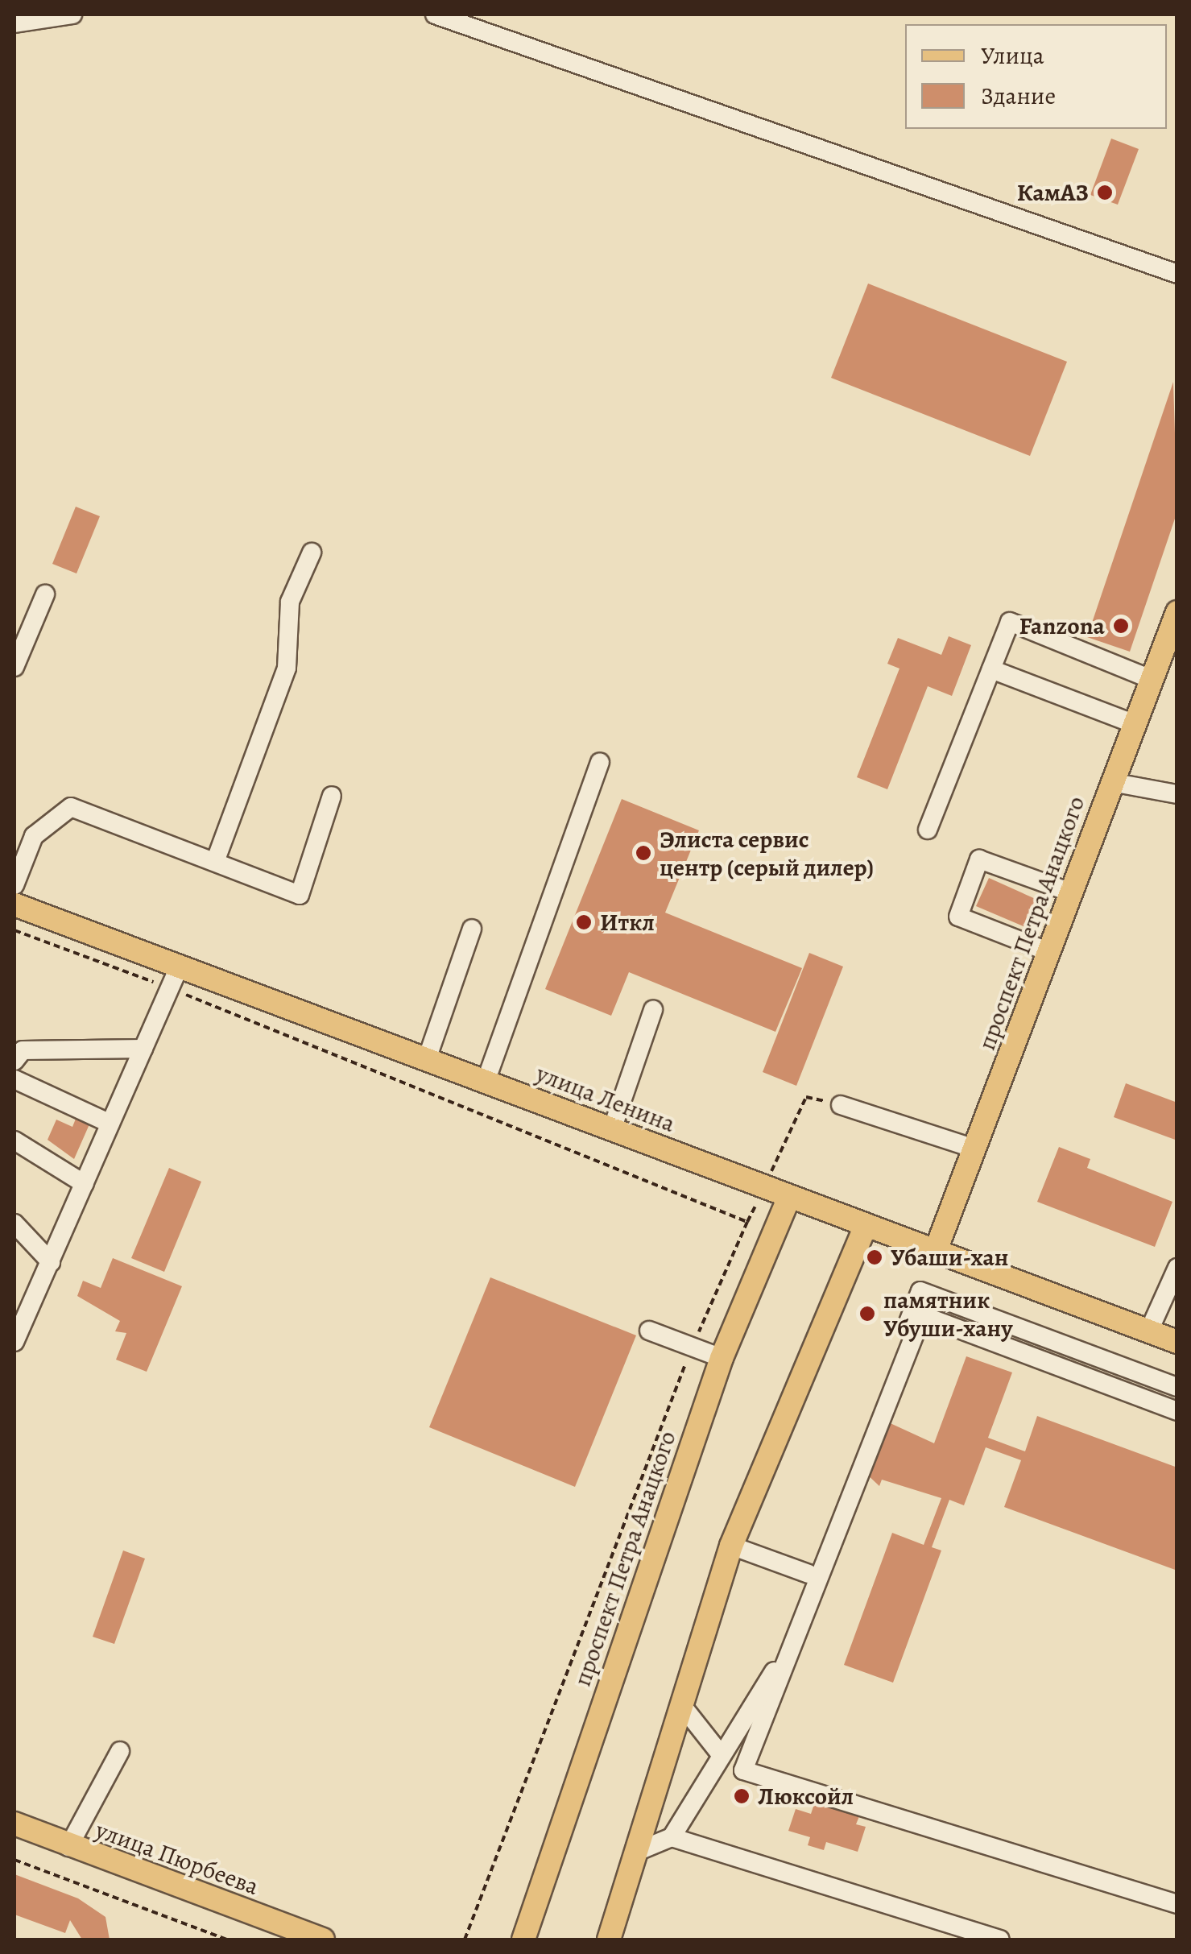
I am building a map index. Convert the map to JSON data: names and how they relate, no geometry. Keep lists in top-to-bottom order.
{
  "streets": {
    "main road": ["проспект Петра Анацкого", "улица Ленина", "улица Пюрбеева"]
  },
  "crossings": [
    ["проспект Петра Анацкого", "улица Ленина"]
  ],
  "places": [
    "КамАЗ",
    "Fanzona",
    "Элиста сервис центр (серый дилер)",
    "Иткл",
    "Убаши-хан",
    "памятник Убуши-хану",
    "Люксойл"
  ],
  "legend": ["Улица", "Здание"]
}
